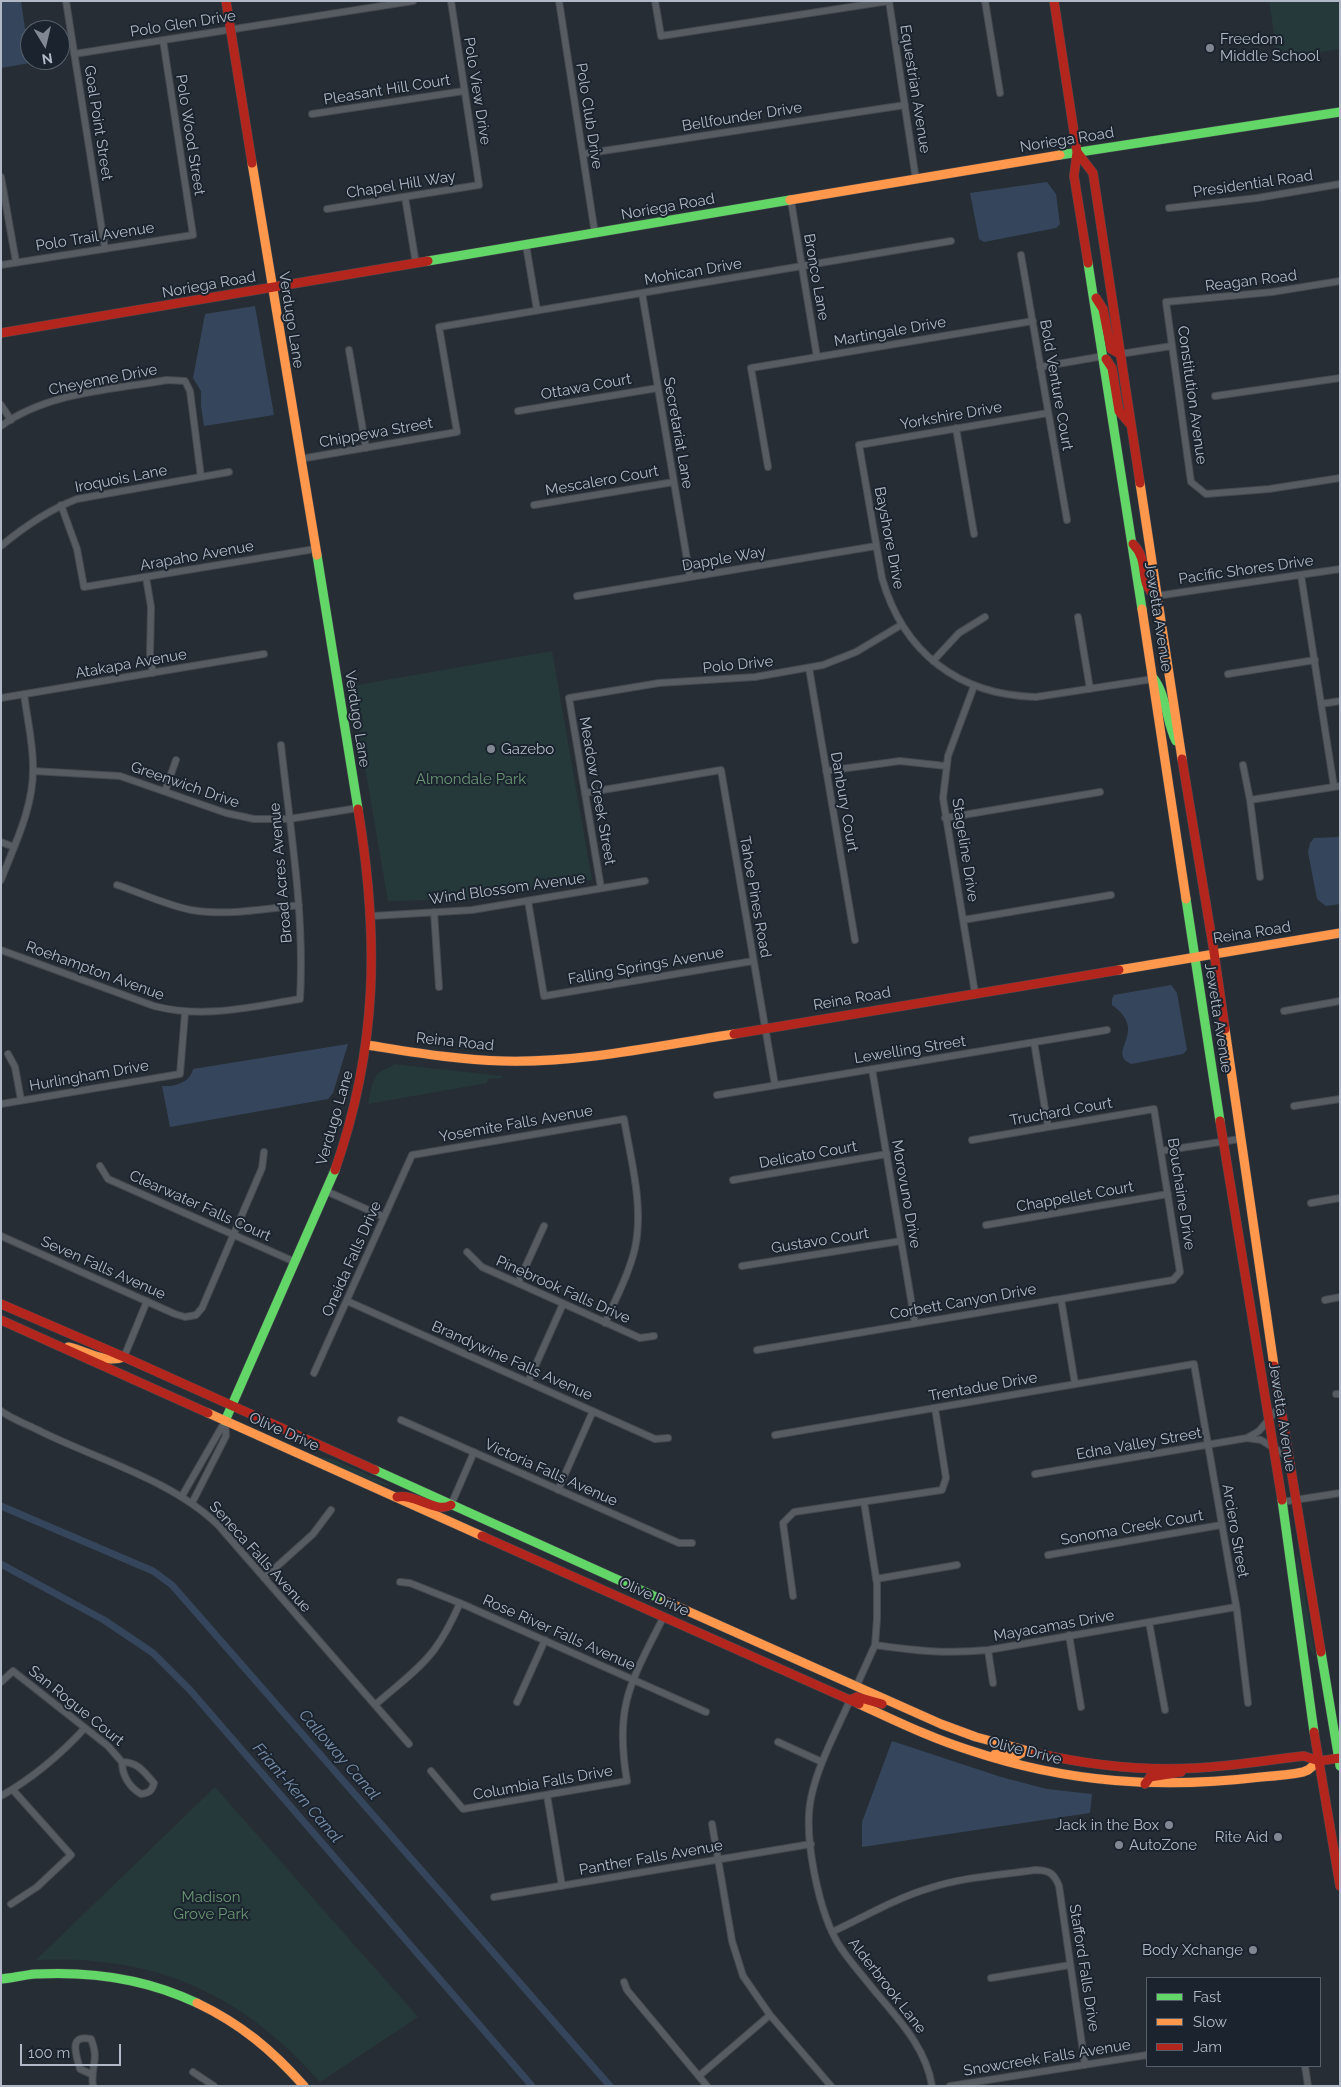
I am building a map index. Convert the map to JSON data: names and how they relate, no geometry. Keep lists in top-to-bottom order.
{
  "streets": {
    "street": [
      "Polo Glen Drive",
      "Equestrian Avenue",
      "Pleasant Hill Court",
      "Polo View Drive",
      "Polo Club Drive",
      "Bellfounder Drive",
      "Goal Point Street",
      "Polo Wood Street",
      "Noriega Road",
      "Presidential Road",
      "Chapel Hill Way",
      "Polo Trail Avenue",
      "Mohican Drive",
      "Bronco Lane",
      "Reagan Road",
      "Verdugo Lane",
      "Martingale Drive",
      "Cheyenne Drive",
      "Bold Venture Court",
      "Ottawa Court",
      "Constitution Avenue",
      "Yorkshire Drive",
      "Chippewa Street",
      "Secretariat Lane",
      "Iroquois Lane",
      "Mescalero Court",
      "Bayshore Drive",
      "Arapaho Avenue",
      "Dapple Way",
      "Pacific Shores Drive",
      "Jewetta Avenue",
      "Atakapa Avenue",
      "Polo Drive",
      "Greenwich Drive",
      "Meadow Creek Street",
      "Danbury Court",
      "Stageline Drive",
      "Broad Acres Avenue",
      "Wind Blossom Avenue",
      "Tahoe Pines Road",
      "Reina Road",
      "Falling Springs Avenue",
      "Roehampton Avenue",
      "Lewelling Street",
      "Hurlingham Drive",
      "Truchard Court",
      "Yosemite Falls Avenue",
      "Delicato Court",
      "Morovuno Drive",
      "Bouchaine Drive",
      "Chappellet Court",
      "Clearwater Falls Court",
      "Gustavo Court",
      "Oneida Falls Drive",
      "Seven Falls Avenue",
      "Pinebrook Falls Drive",
      "Corbett Canyon Drive",
      "Brandywine Falls Avenue",
      "Trentadue Drive",
      "Olive Drive",
      "Edna Valley Street",
      "Victoria Falls Avenue",
      "Sonoma Creek Court",
      "Arciero Street",
      "Seneca Falls Avenue",
      "Mayacamas Drive",
      "Rose River Falls Avenue",
      "San Rogue Court",
      "Columbia Falls Drive",
      "Panther Falls Avenue",
      "Stafford Falls Drive",
      "Alderbrook Lane",
      "Snowcreek Falls Avenue"
    ]
  },
  "crossings": [
    ["Polo Glen Drive", "Goal Point Street"],
    ["Polo Glen Drive", "Polo Wood Street"],
    ["Polo Glen Drive", "Verdugo Lane"],
    ["Equestrian Avenue", "Bellfounder Drive"],
    ["Equestrian Avenue", "Noriega Road"],
    ["Pleasant Hill Court", "Polo View Drive"],
    ["Polo View Drive", "Chapel Hill Way"],
    ["Polo Club Drive", "Bellfounder Drive"],
    ["Polo Club Drive", "Noriega Road"],
    ["Goal Point Street", "Polo Trail Avenue"],
    ["Polo Wood Street", "Polo Trail Avenue"],
    ["Noriega Road", "Bronco Lane"],
    ["Noriega Road", "Verdugo Lane"],
    ["Noriega Road", "Jewetta Avenue"],
    ["Mohican Drive", "Bronco Lane"],
    ["Mohican Drive", "Chippewa Street"],
    ["Mohican Drive", "Secretariat Lane"],
    ["Bronco Lane", "Martingale Drive"],
    ["Reagan Road", "Constitution Avenue"],
    ["Verdugo Lane", "Chippewa Street"],
    ["Verdugo Lane", "Arapaho Avenue"],
    ["Verdugo Lane", "Greenwich Drive"],
    ["Verdugo Lane", "Wind Blossom Avenue"],
    ["Verdugo Lane", "Reina Road"],
    ["Verdugo Lane", "Clearwater Falls Court"],
    ["Verdugo Lane", "Olive Drive"],
    ["Martingale Drive", "Bold Venture Court"],
    ["Cheyenne Drive", "Iroquois Lane"],
    ["Bold Venture Court", "Yorkshire Drive"],
    ["Ottawa Court", "Secretariat Lane"],
    ["Yorkshire Drive", "Bayshore Drive"],
    ["Secretariat Lane", "Mescalero Court"],
    ["Secretariat Lane", "Dapple Way"],
    ["Iroquois Lane", "Arapaho Avenue"],
    ["Bayshore Drive", "Dapple Way"],
    ["Bayshore Drive", "Jewetta Avenue"],
    ["Bayshore Drive", "Polo Drive"],
    ["Bayshore Drive", "Stageline Drive"],
    ["Pacific Shores Drive", "Jewetta Avenue"],
    ["Jewetta Avenue", "Reina Road"],
    ["Jewetta Avenue", "Olive Drive"],
    ["Jewetta Avenue", "Edna Valley Street"],
    ["Polo Drive", "Meadow Creek Street"],
    ["Polo Drive", "Danbury Court"],
    ["Greenwich Drive", "Broad Acres Avenue"],
    ["Meadow Creek Street", "Wind Blossom Avenue"],
    ["Meadow Creek Street", "Tahoe Pines Road"],
    ["Stageline Drive", "Reina Road"],
    ["Broad Acres Avenue", "Roehampton Avenue"],
    ["Wind Blossom Avenue", "Falling Springs Avenue"],
    ["Tahoe Pines Road", "Reina Road"],
    ["Tahoe Pines Road", "Falling Springs Avenue"],
    ["Tahoe Pines Road", "Lewelling Street"],
    ["Roehampton Avenue", "Hurlingham Drive"],
    ["Lewelling Street", "Morovuno Drive"],
    ["Truchard Court", "Bouchaine Drive"],
    ["Yosemite Falls Avenue", "Oneida Falls Drive"],
    ["Yosemite Falls Avenue", "Pinebrook Falls Drive"],
    ["Delicato Court", "Morovuno Drive"],
    ["Morovuno Drive", "Gustavo Court"],
    ["Morovuno Drive", "Corbett Canyon Drive"],
    ["Bouchaine Drive", "Chappellet Court"],
    ["Bouchaine Drive", "Corbett Canyon Drive"],
    ["Clearwater Falls Court", "Seven Falls Avenue"],
    ["Oneida Falls Drive", "Brandywine Falls Avenue"],
    ["Trentadue Drive", "Arciero Street"],
    ["Olive Drive", "Alderbrook Lane"],
    ["Edna Valley Street", "Arciero Street"],
    ["Sonoma Creek Court", "Arciero Street"],
    ["Arciero Street", "Mayacamas Drive"],
    ["Rose River Falls Avenue", "Columbia Falls Drive"],
    ["Panther Falls Avenue", "Alderbrook Lane"],
    ["Stafford Falls Drive", "Alderbrook Lane"],
    ["Stafford Falls Drive", "Snowcreek Falls Avenue"]
  ],
  "water": ["Calloway Canal", "Friant-Kern Canal"],
  "parks": ["Almondale Park", "Madison Grove Park"],
  "places": [
    "Freedom Middle School",
    "Gazebo",
    "Jack in the Box",
    "Rite Aid",
    "AutoZone",
    "Body Xchange"
  ],
  "legend": ["Fast", "Slow", "Jam"],
  "scale_bar": "100 m",
  "north": "bottom"
}
